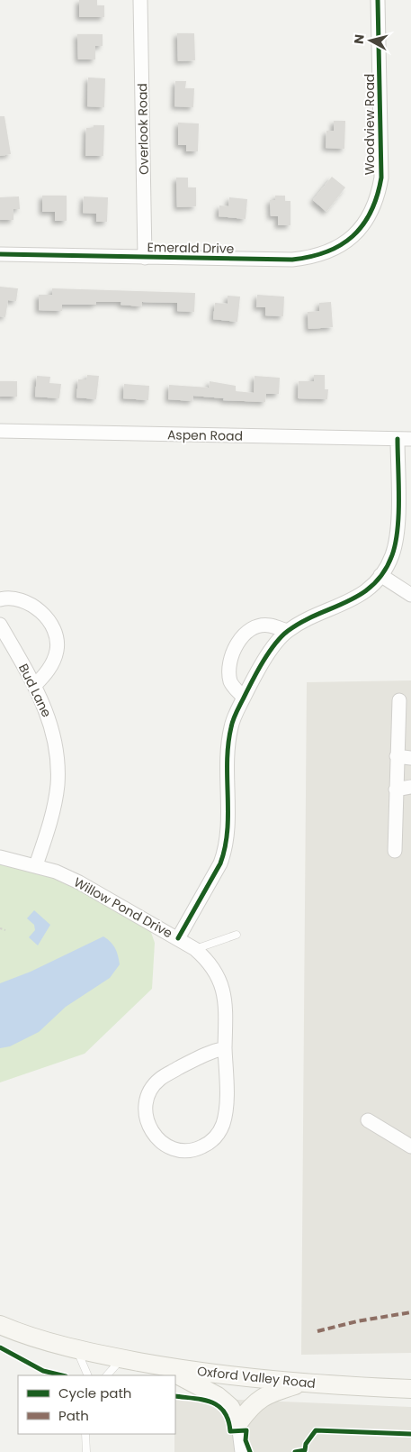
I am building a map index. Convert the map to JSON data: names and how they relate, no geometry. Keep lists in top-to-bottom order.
{
  "streets": {
    "main road": ["Oxford Valley Road"],
    "street": [
      "Woodview Road",
      "Overlook Road",
      "Emerald Drive",
      "Aspen Road",
      "Bud Lane",
      "Willow Pond Drive"
    ]
  },
  "crossings": [
    ["Woodview Road", "Emerald Drive"],
    ["Overlook Road", "Emerald Drive"],
    ["Aspen Road", "Willow Pond Drive"],
    ["Bud Lane", "Willow Pond Drive"]
  ],
  "legend": ["Cycle path", "Path"],
  "north": "left"
}
